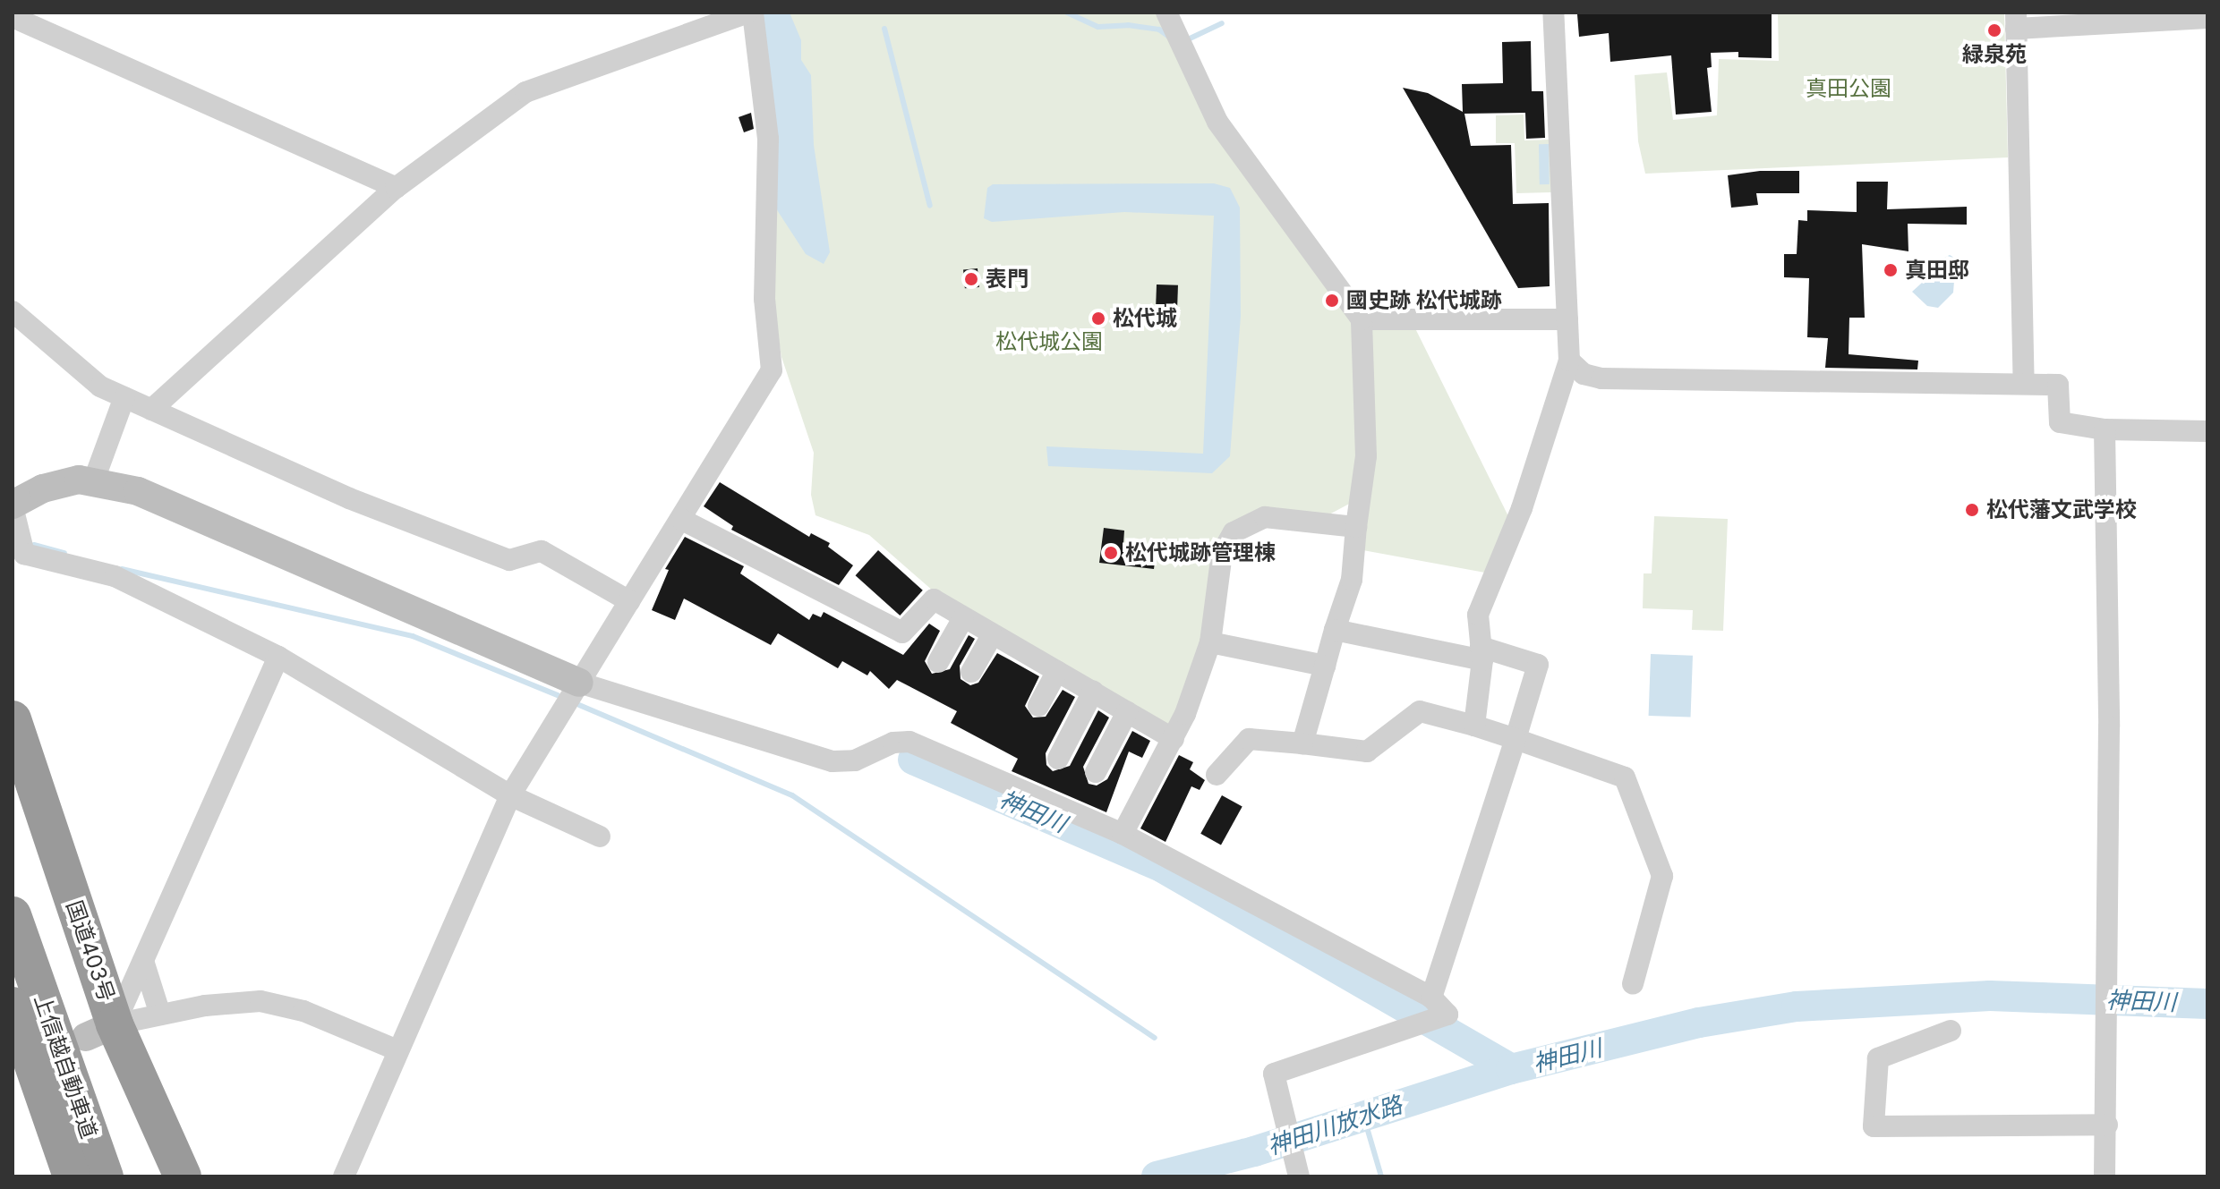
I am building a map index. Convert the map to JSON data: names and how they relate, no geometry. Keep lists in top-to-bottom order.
{
  "streets": {
    "highway": ["国道403号", "上信越自動車道"]
  },
  "water": ["神田川", "神田川放水路"],
  "parks": ["真田公園", "松代城公園"],
  "places": [
    "緑泉苑",
    "真田邸",
    "表門",
    "國史跡 松代城跡",
    "松代城",
    "松代藩文武学校",
    "松代城跡管理棟"
  ]
}
